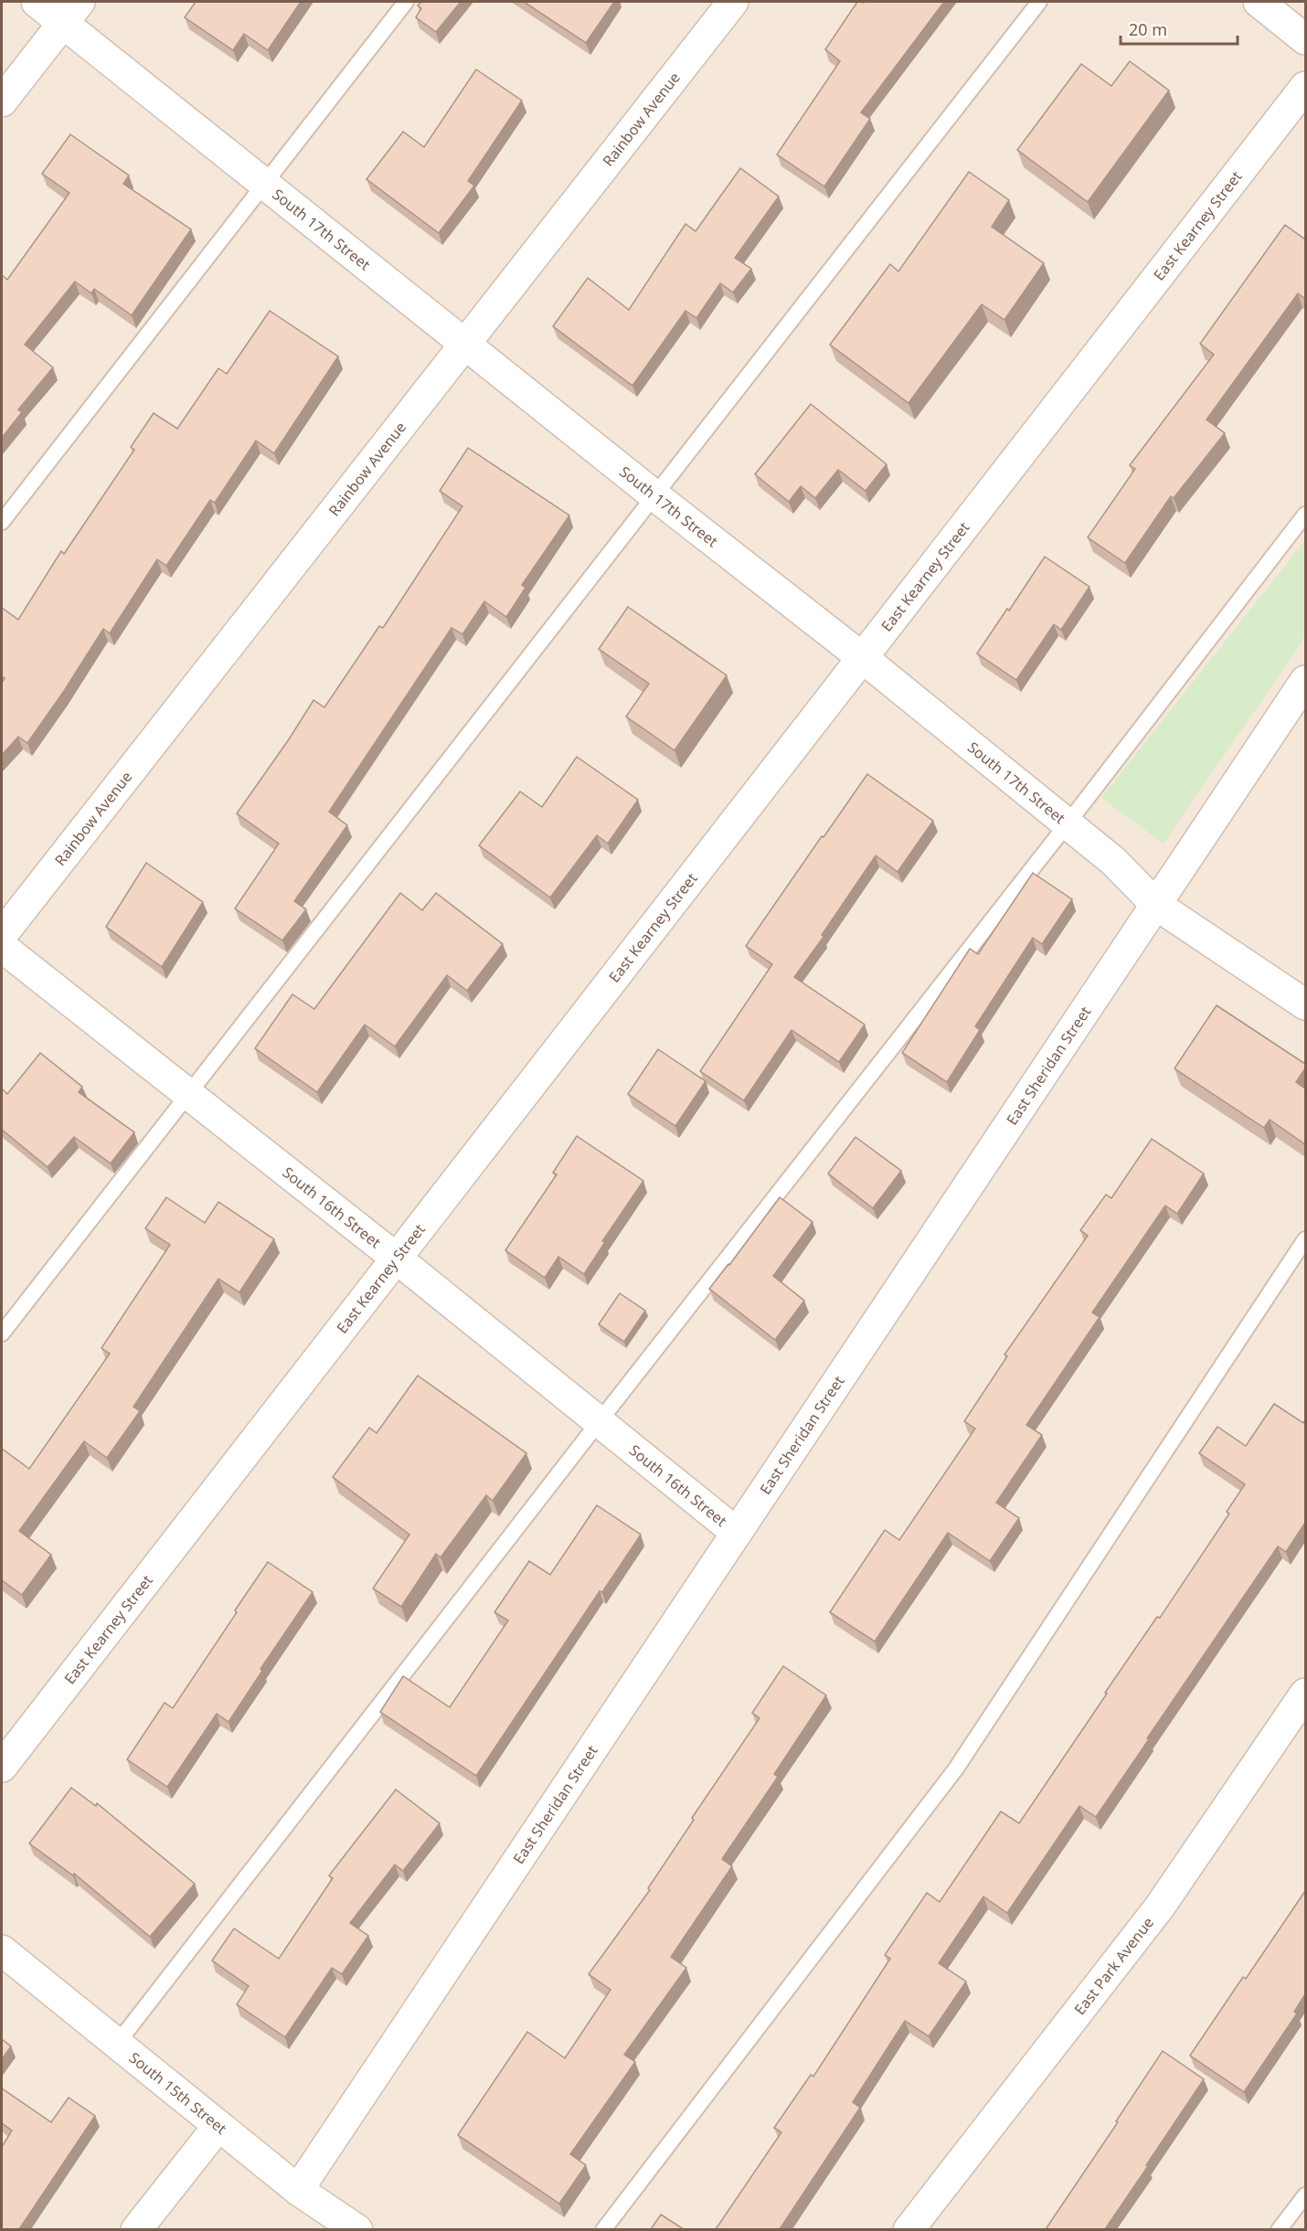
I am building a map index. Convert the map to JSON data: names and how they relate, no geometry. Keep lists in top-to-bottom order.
{
  "streets": {
    "street": [
      "Rainbow Avenue",
      "East Kearney Street",
      "South 17th Street",
      "East Sheridan Street",
      "South 16th Street",
      "East Park Avenue",
      "South 15th Street"
    ]
  },
  "crossings": [
    ["Rainbow Avenue", "South 17th Street"],
    ["East Kearney Street", "South 17th Street"],
    ["East Kearney Street", "South 16th Street"],
    ["South 17th Street", "East Sheridan Street"],
    ["East Sheridan Street", "South 16th Street"],
    ["East Sheridan Street", "South 15th Street"]
  ],
  "scale_bar": "20 m"
}
